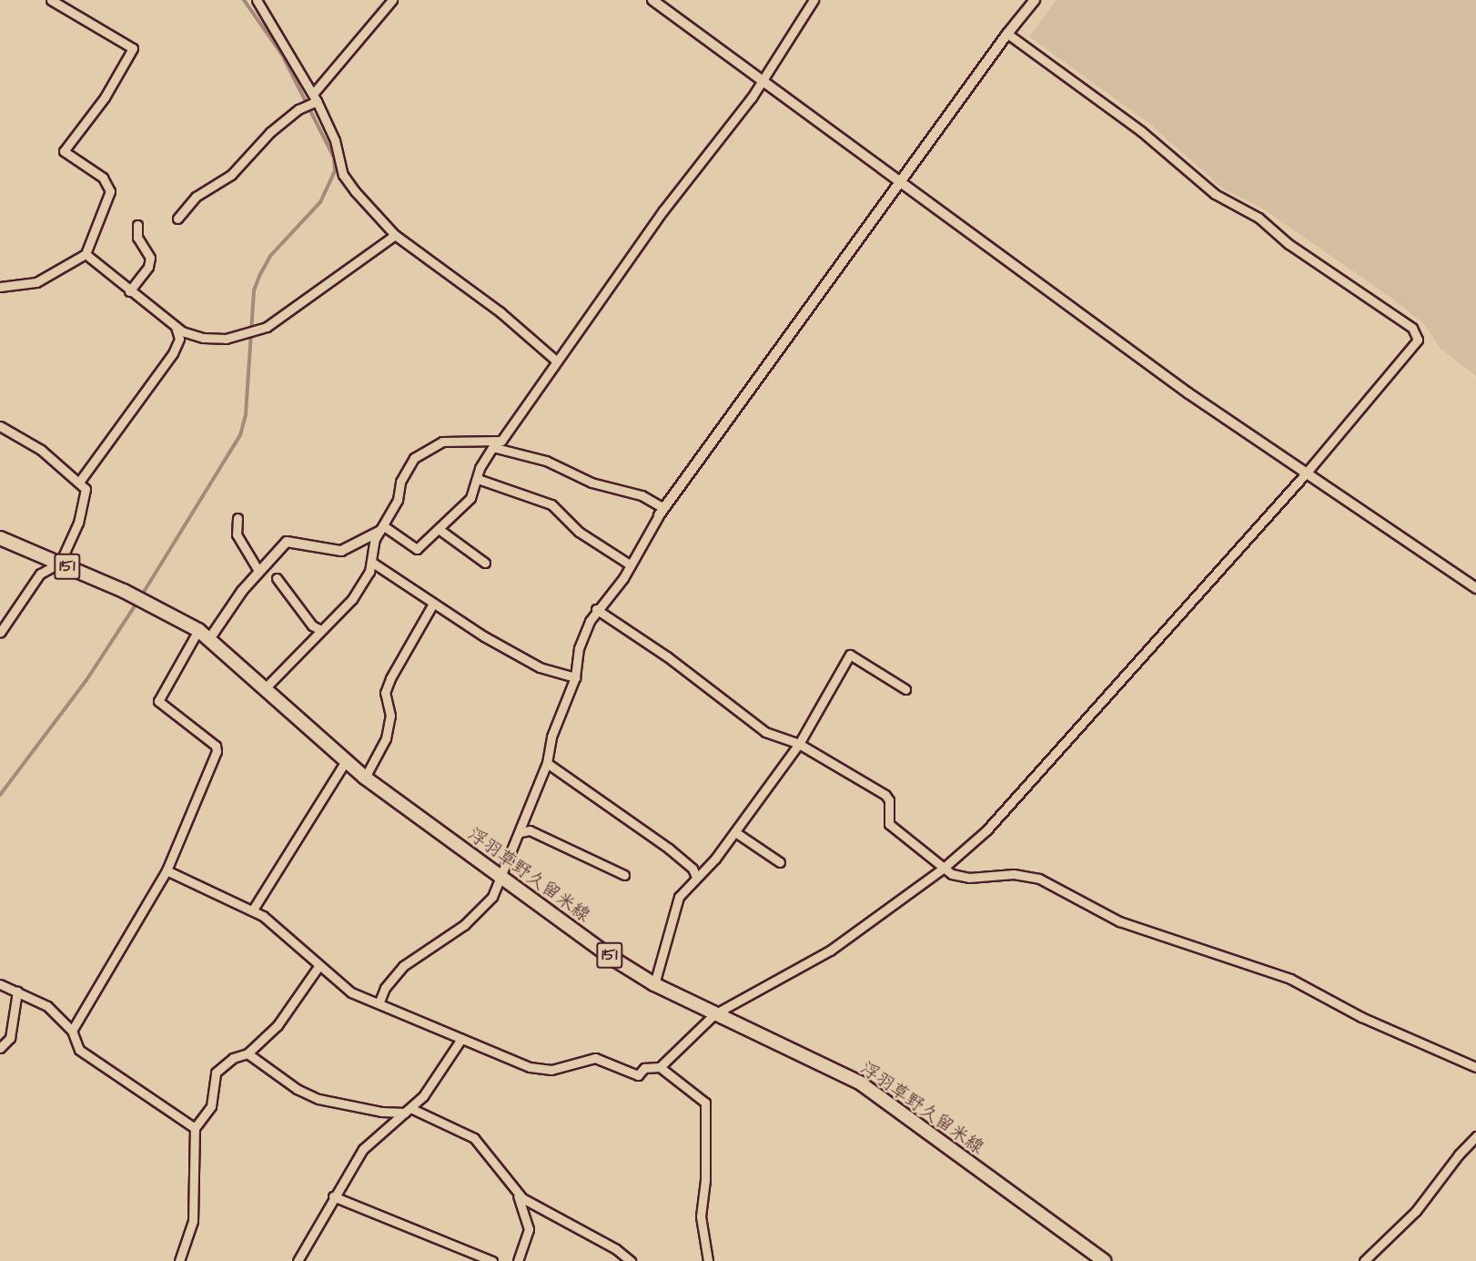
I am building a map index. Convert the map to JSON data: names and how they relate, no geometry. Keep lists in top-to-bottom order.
{
  "streets": {
    "main road": ["151", "浮羽草野久留米線"]
  }
}
